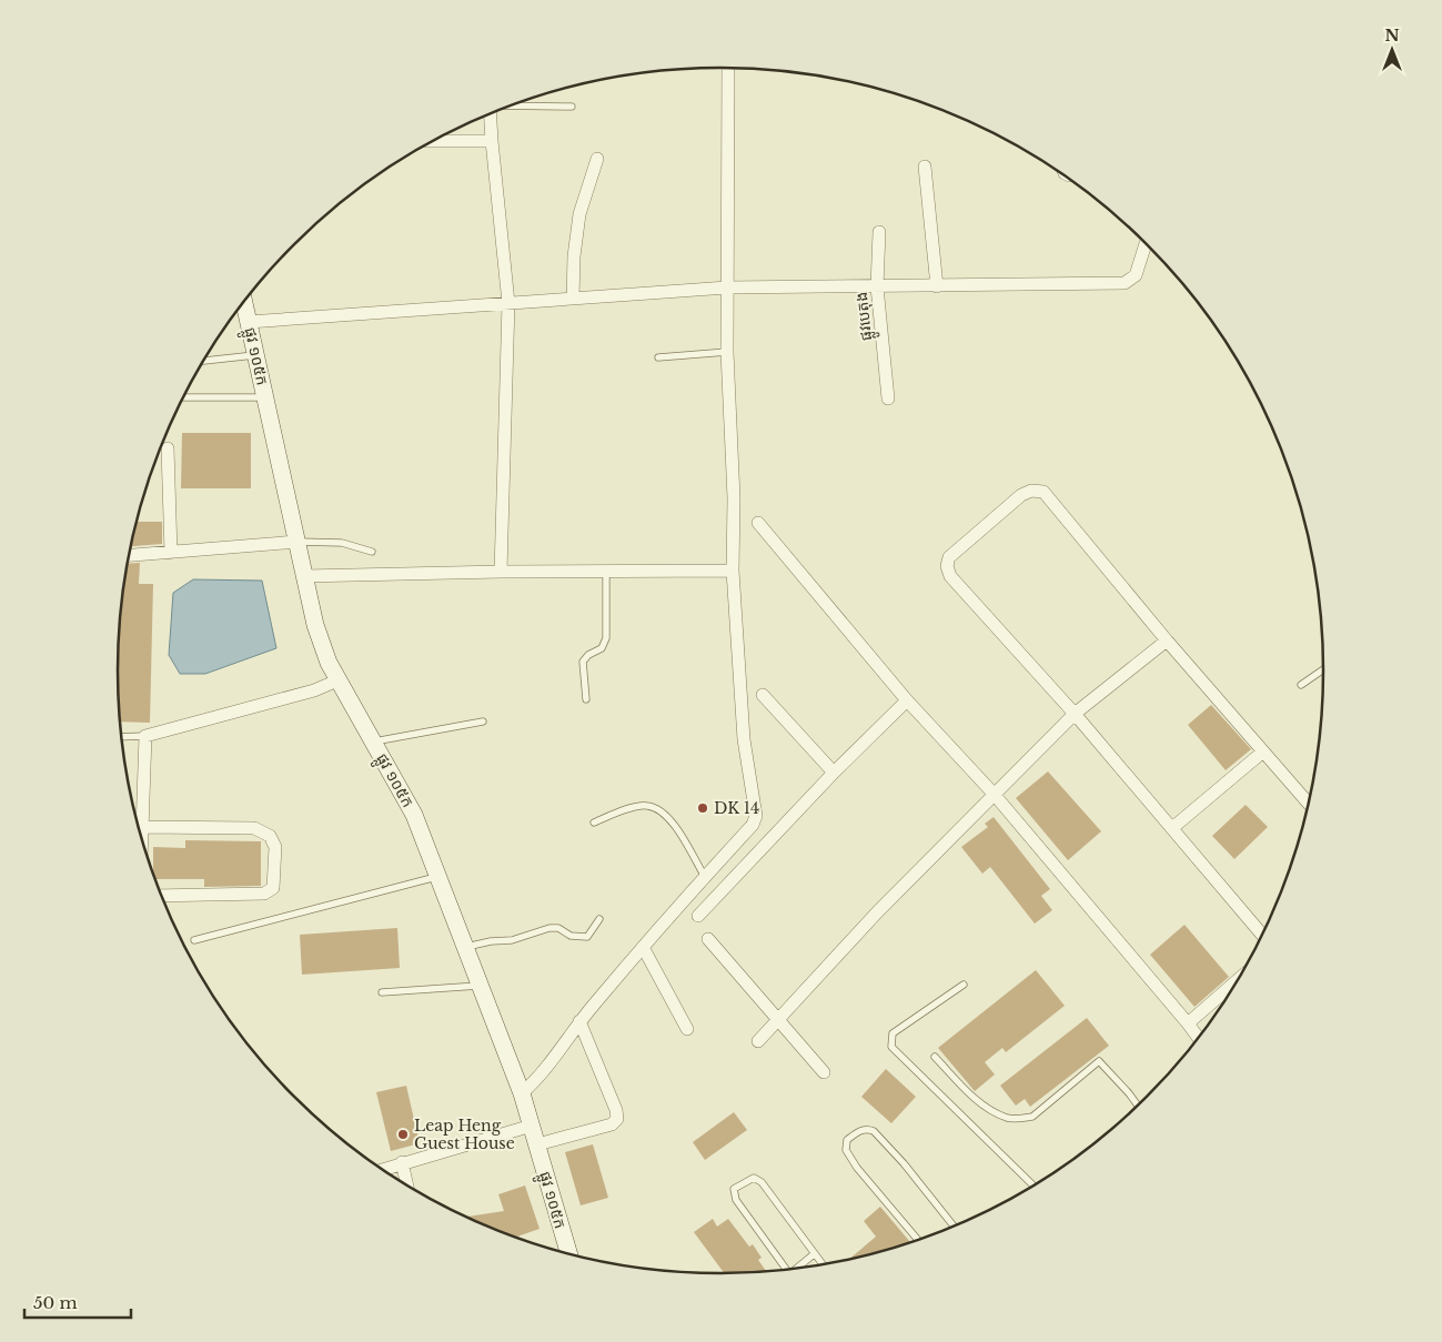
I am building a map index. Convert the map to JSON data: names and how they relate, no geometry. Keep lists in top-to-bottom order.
{
  "streets": {
    "main road": ["ផ្លូវ ១០៥ក"],
    "street": ["ផ្លូវបេតុង"]
  },
  "places": ["DK 14", "Leap Heng Guest House"],
  "scale_bar": "50 m",
  "north": "top"
}
